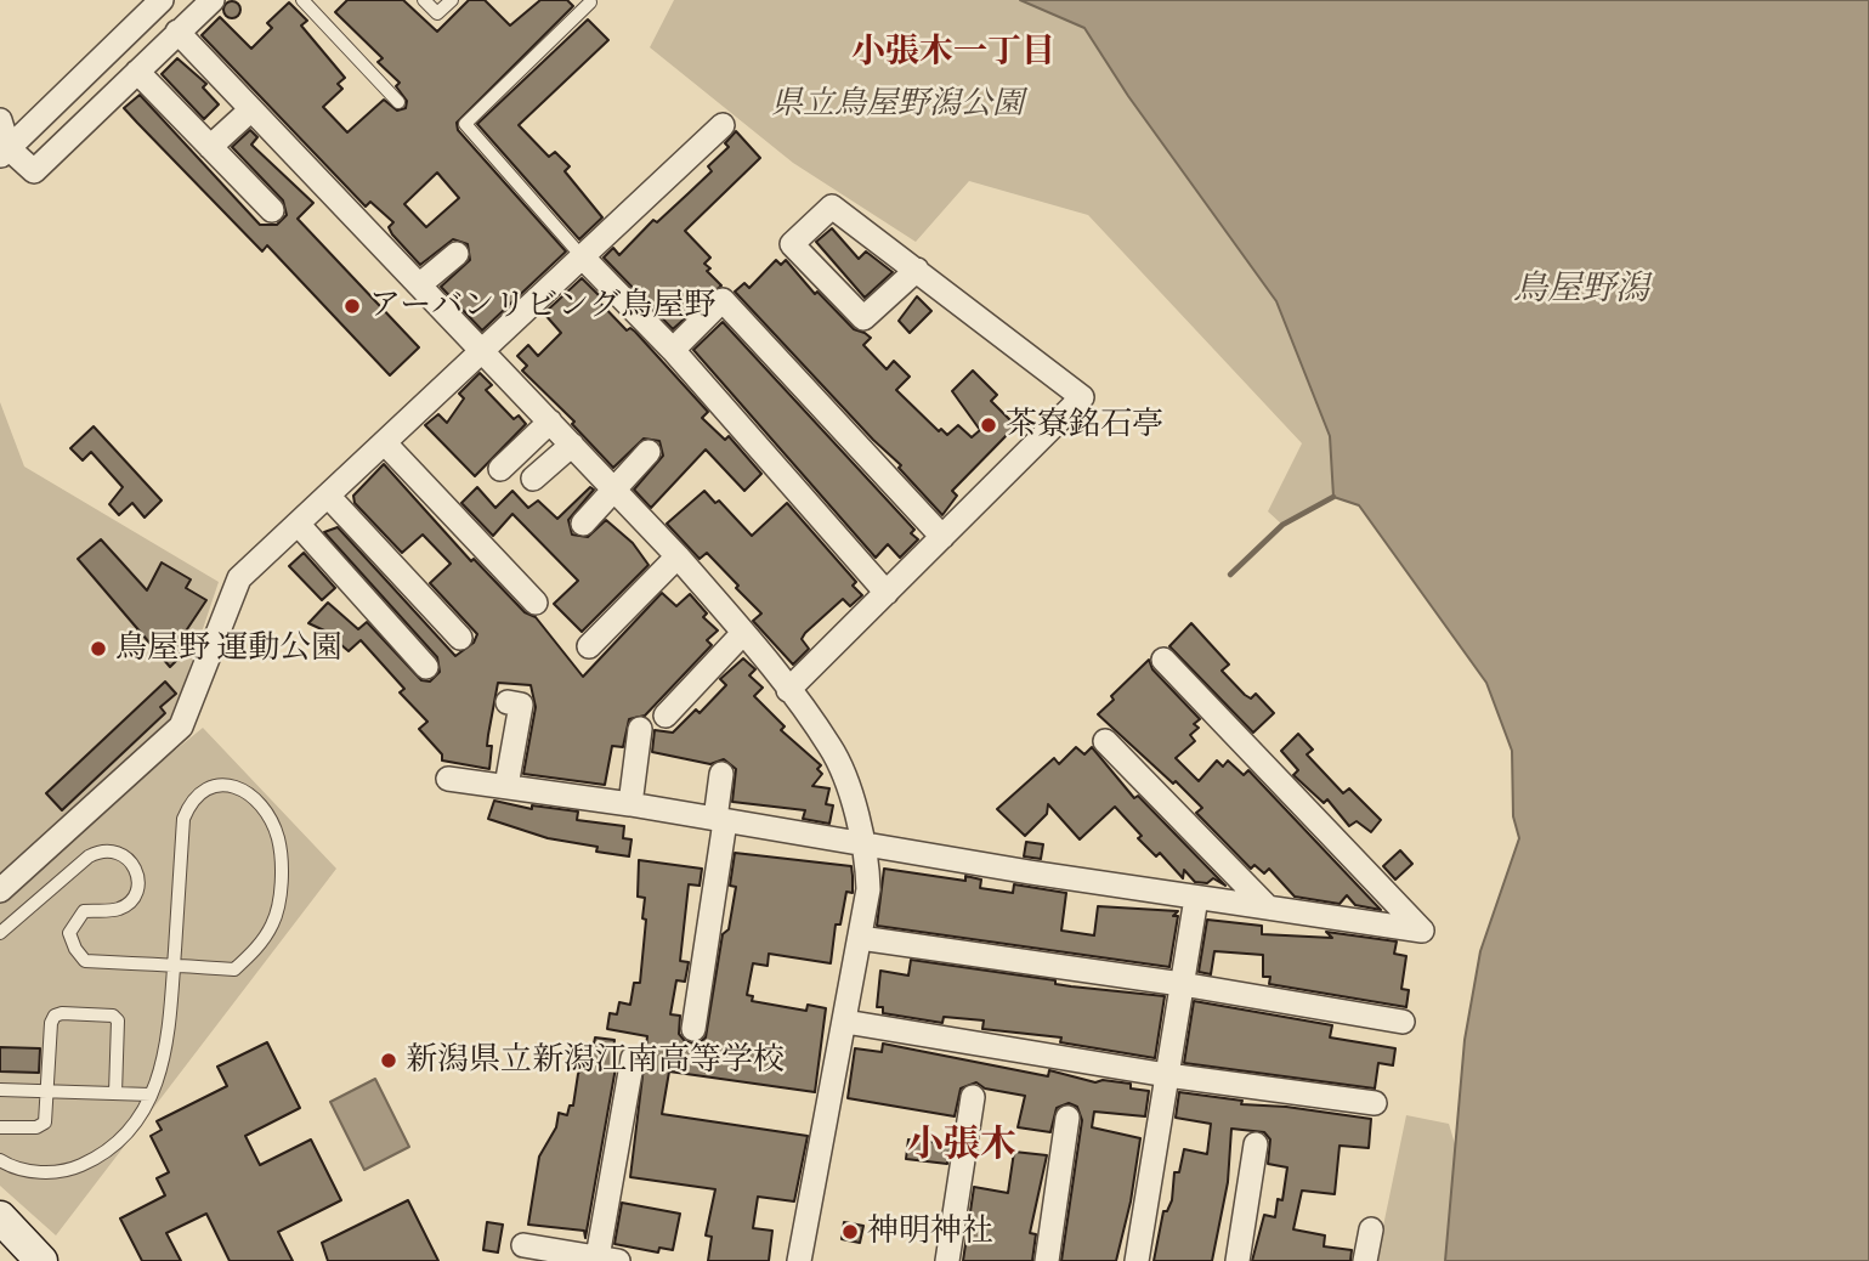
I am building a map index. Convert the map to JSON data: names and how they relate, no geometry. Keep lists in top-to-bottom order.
{
  "districts": ["小張木一丁目", "小張木"],
  "water": ["鳥屋野潟"],
  "parks": ["県立鳥屋野潟公園"],
  "places": [
    "アーバンリビング鳥屋野",
    "茶寮銘石亭",
    "鳥屋野 運動公園",
    "新潟県立新潟江南高等学校",
    "神明神社"
  ]
}
